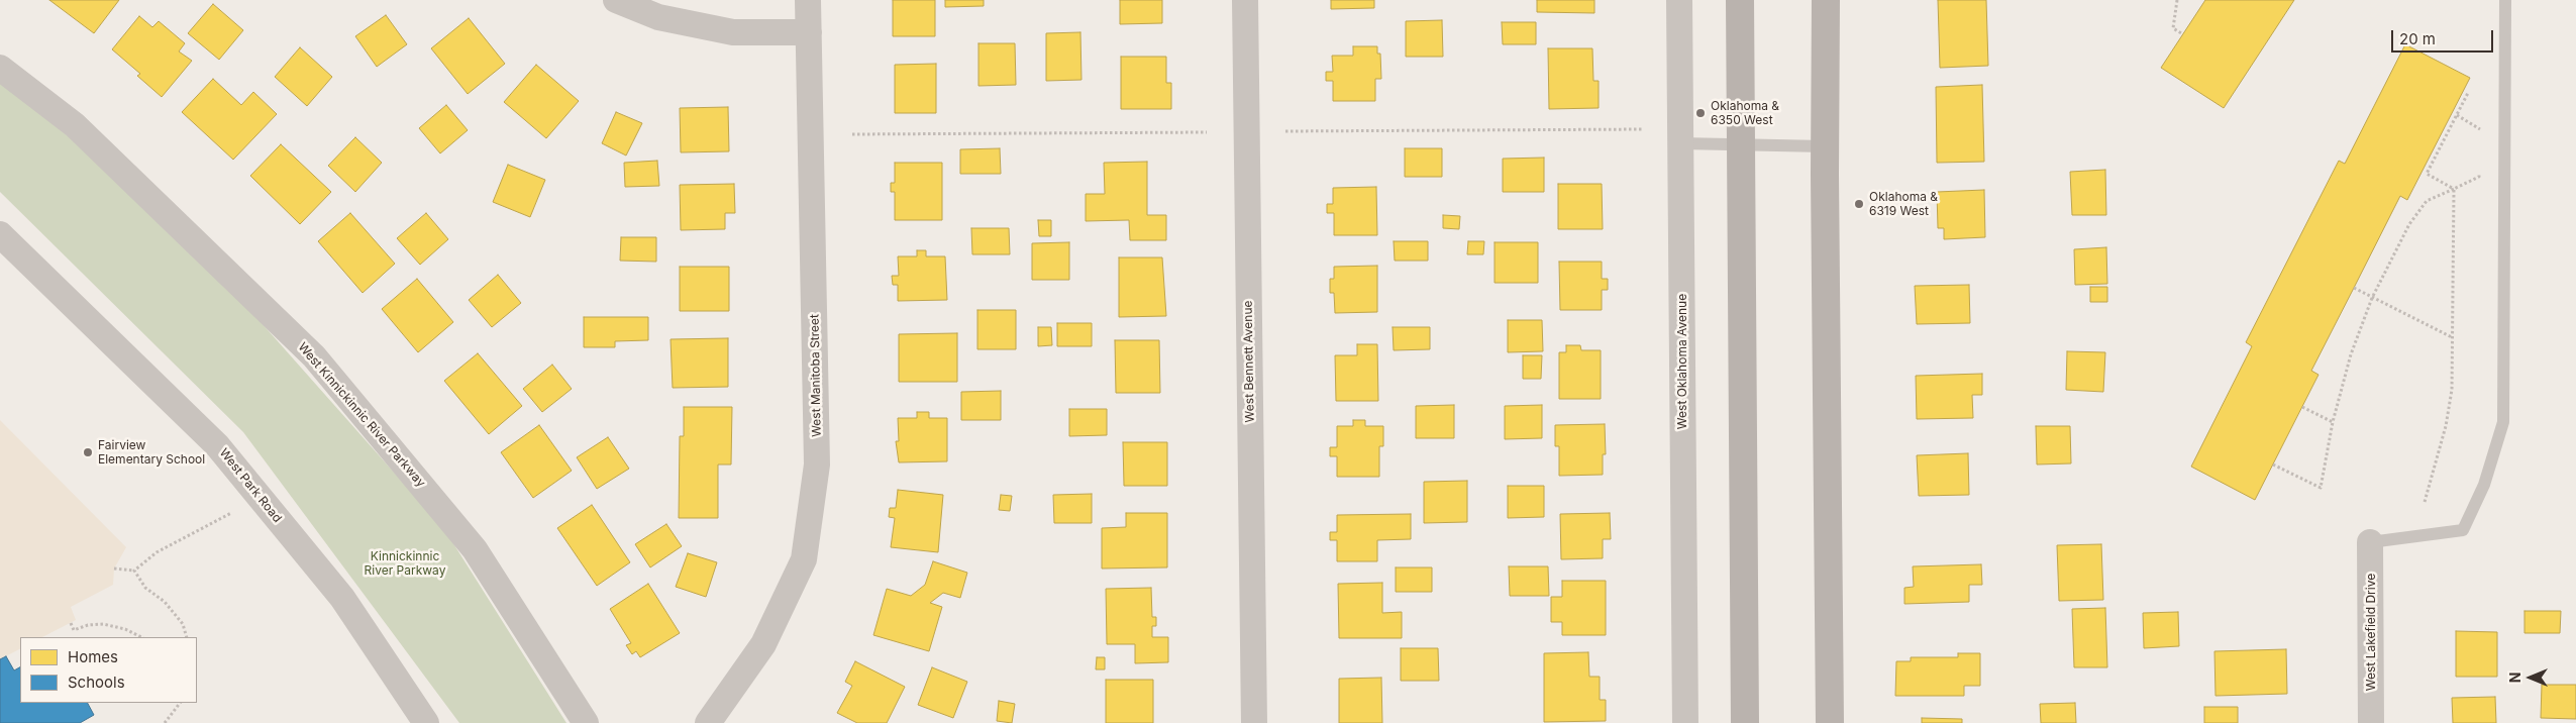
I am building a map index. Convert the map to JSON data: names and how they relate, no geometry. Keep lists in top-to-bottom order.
{
  "streets": {
    "street": [
      "West Bennett Avenue",
      "West Oklahoma Avenue",
      "West Manitoba Street",
      "West Kinnickinnic River Parkway",
      "West Park Road",
      "West Lakefield Drive"
    ]
  },
  "parks": ["Kinnickinnic River Parkway"],
  "places": ["Oklahoma & 6350 West", "Oklahoma & 6319 West", "Fairview Elementary School"],
  "legend": ["Homes", "Schools"],
  "scale_bar": "20 m",
  "north": "left"
}
